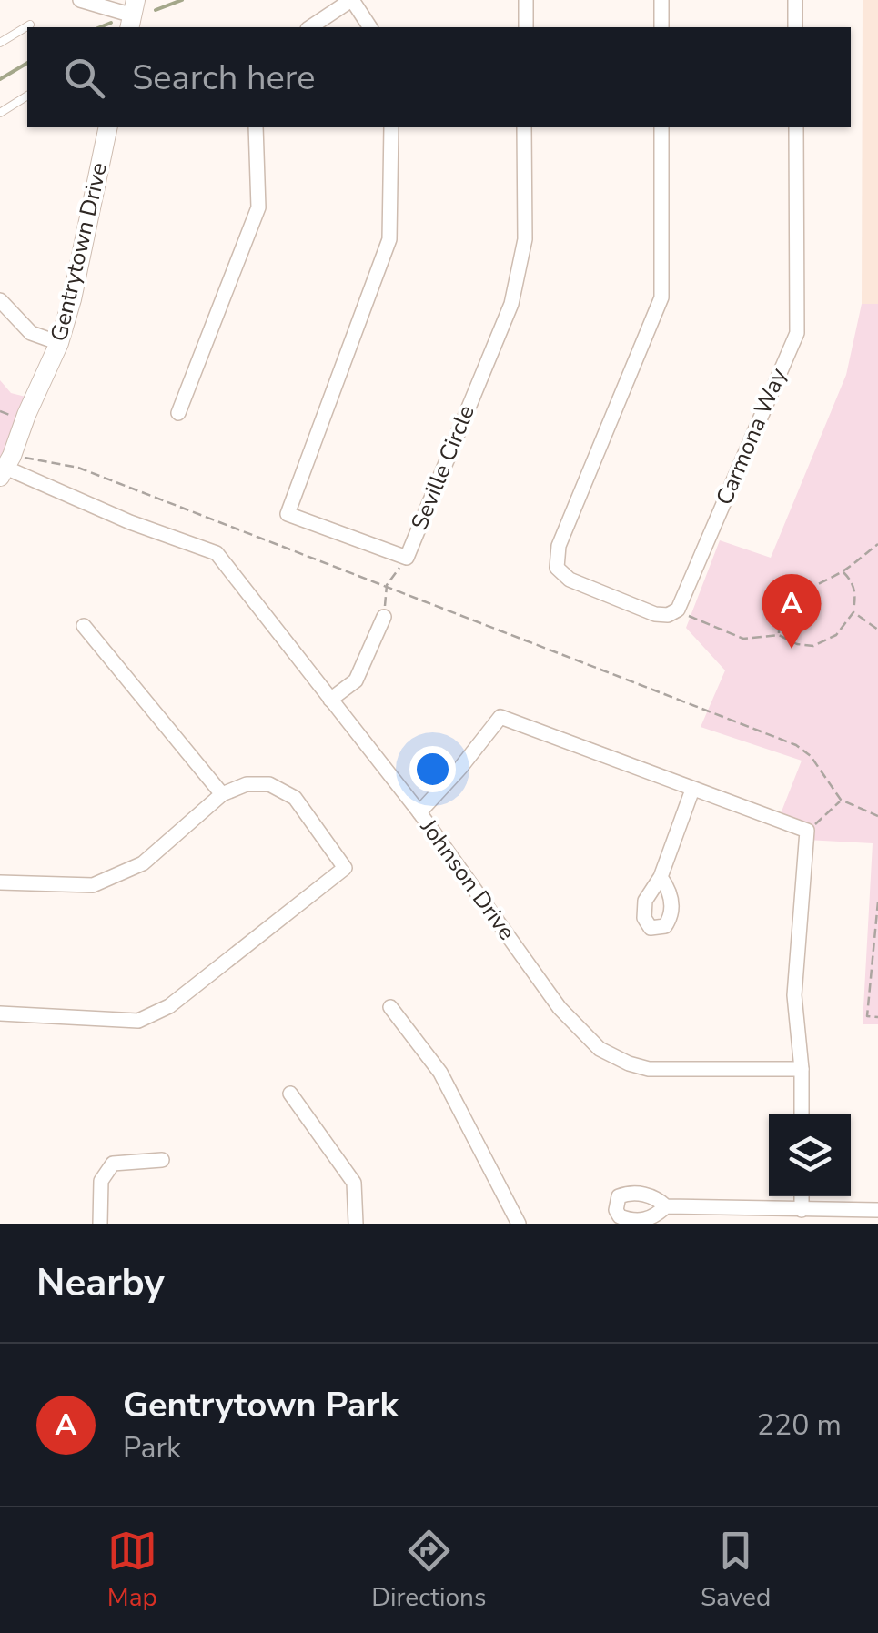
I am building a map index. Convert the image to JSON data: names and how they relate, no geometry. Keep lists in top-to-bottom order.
{
  "streets": {
    "street": [
      "Gentrytown Drive",
      "Carmona Way",
      "Seville Circle",
      "Johnson Drive"
    ]
  },
  "crossings": [
    ["Gentrytown Drive", "Johnson Drive"]
  ],
  "page": {
    "search": "Search here",
    "pins": "A",
    "heading": "Nearby",
    "list": [
      {
        "mark": "A",
        "name": "Gentrytown Park",
        "note": "Park",
        "value": "220 m"
      }
    ],
    "nav": ["Map", "Directions", "Saved"]
  }
}
